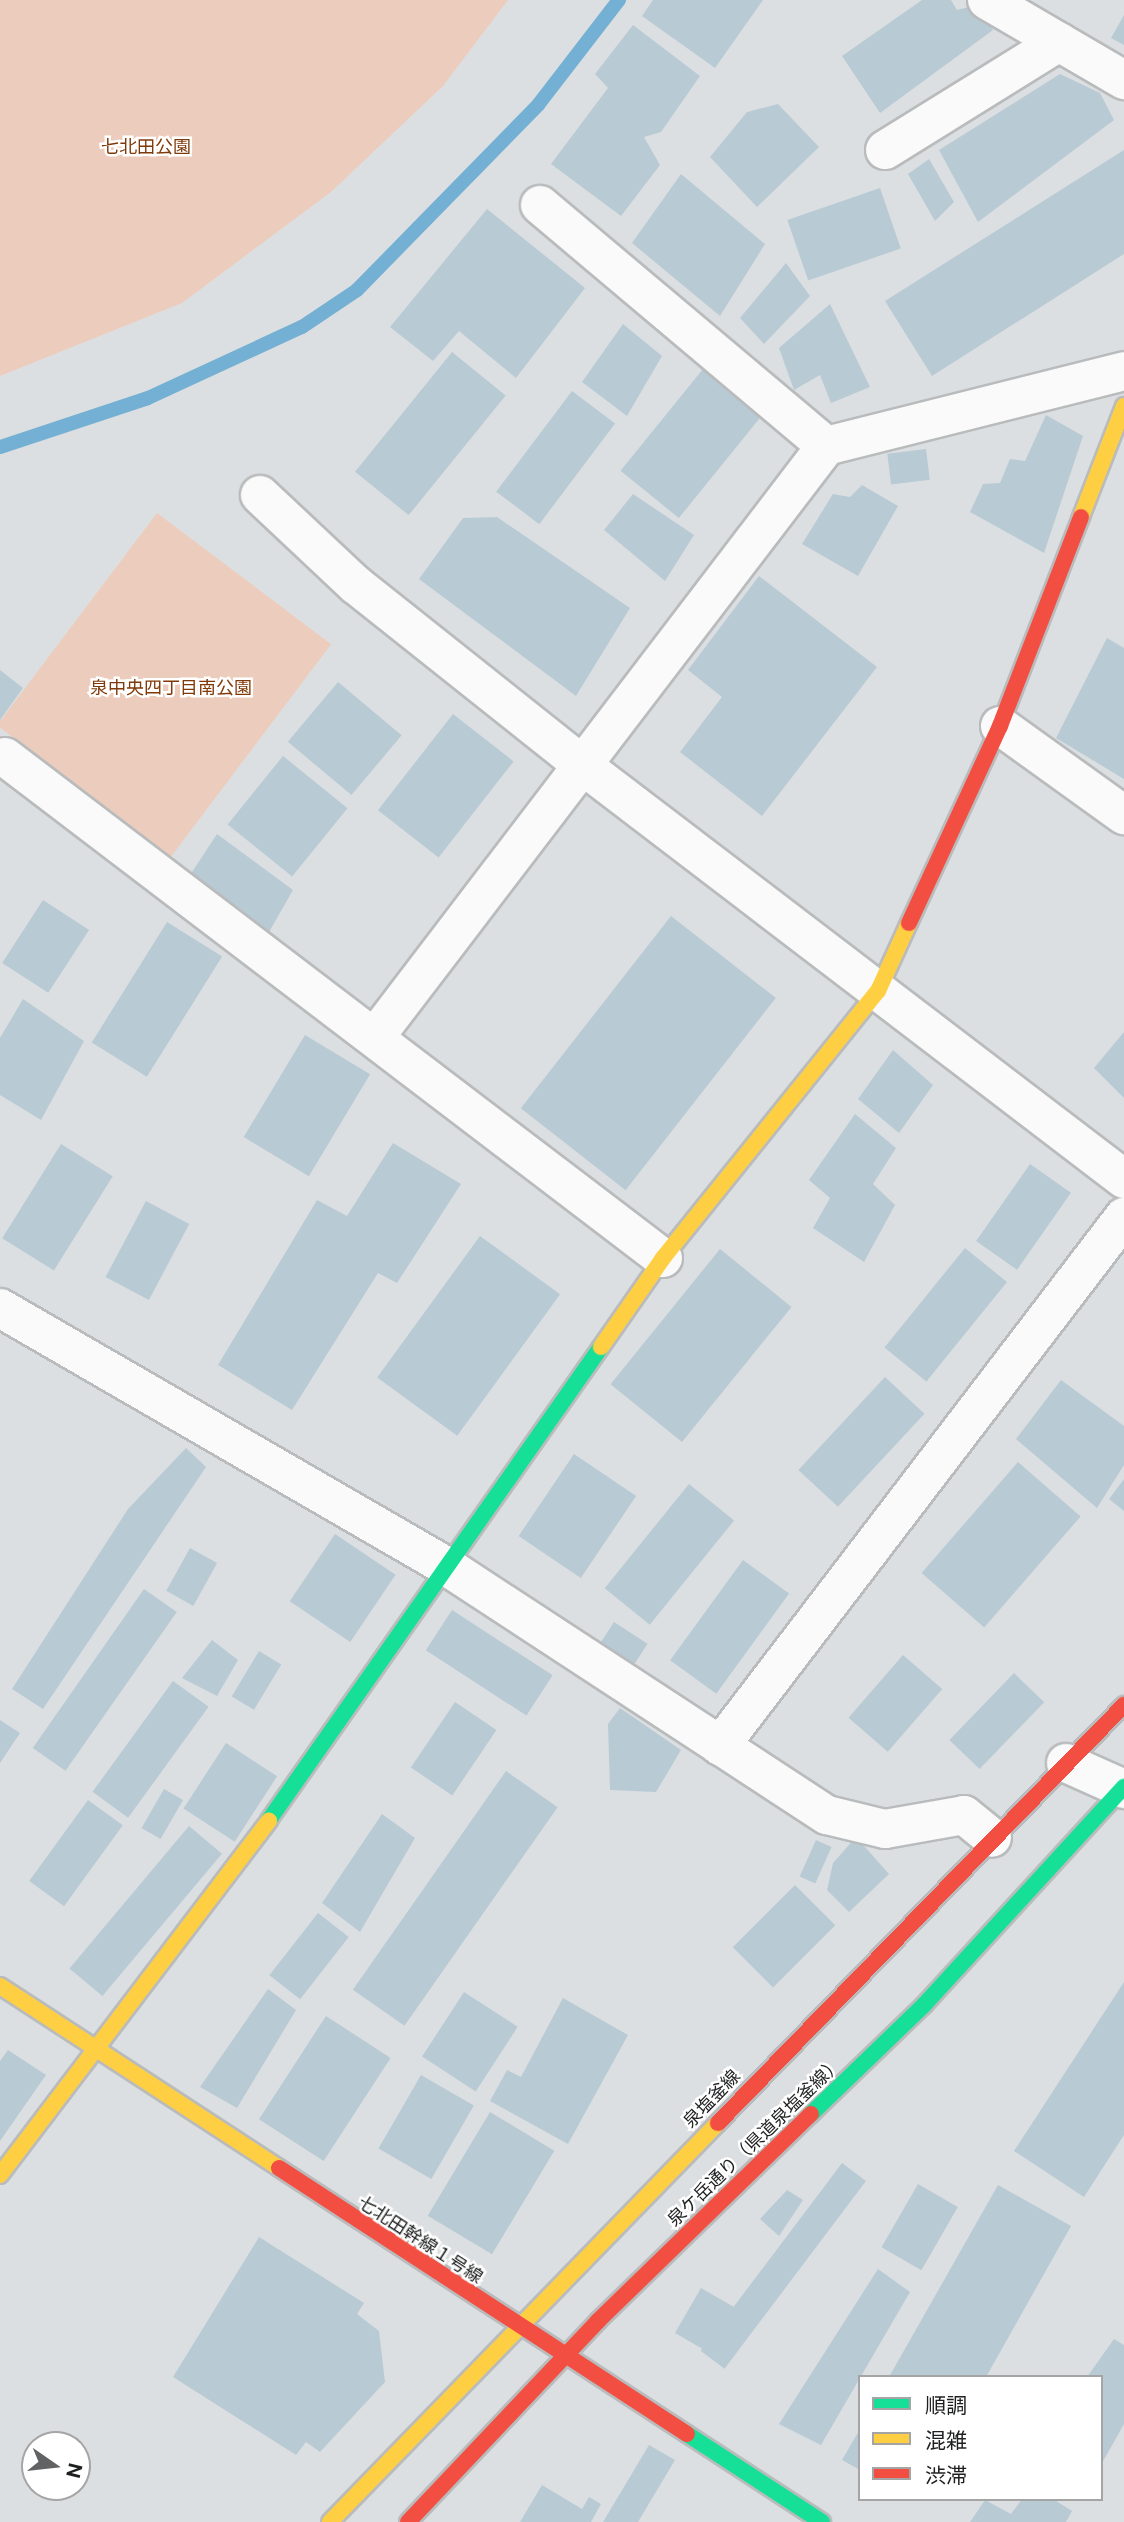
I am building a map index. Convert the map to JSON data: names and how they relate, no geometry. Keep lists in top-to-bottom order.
{
  "streets": {
    "street": ["泉塩釜線", "泉ケ岳通り（県道泉塩釜線）", "七北田幹線１号線"]
  },
  "crossings": [
    ["泉塩釜線", "七北田幹線１号線"],
    ["泉ケ岳通り（県道泉塩釜線）", "七北田幹線１号線"]
  ],
  "parks": ["七北田公園", "泉中央四丁目南公園"],
  "legend": ["順調", "混雑", "渋滞"],
  "north": "right"
}
